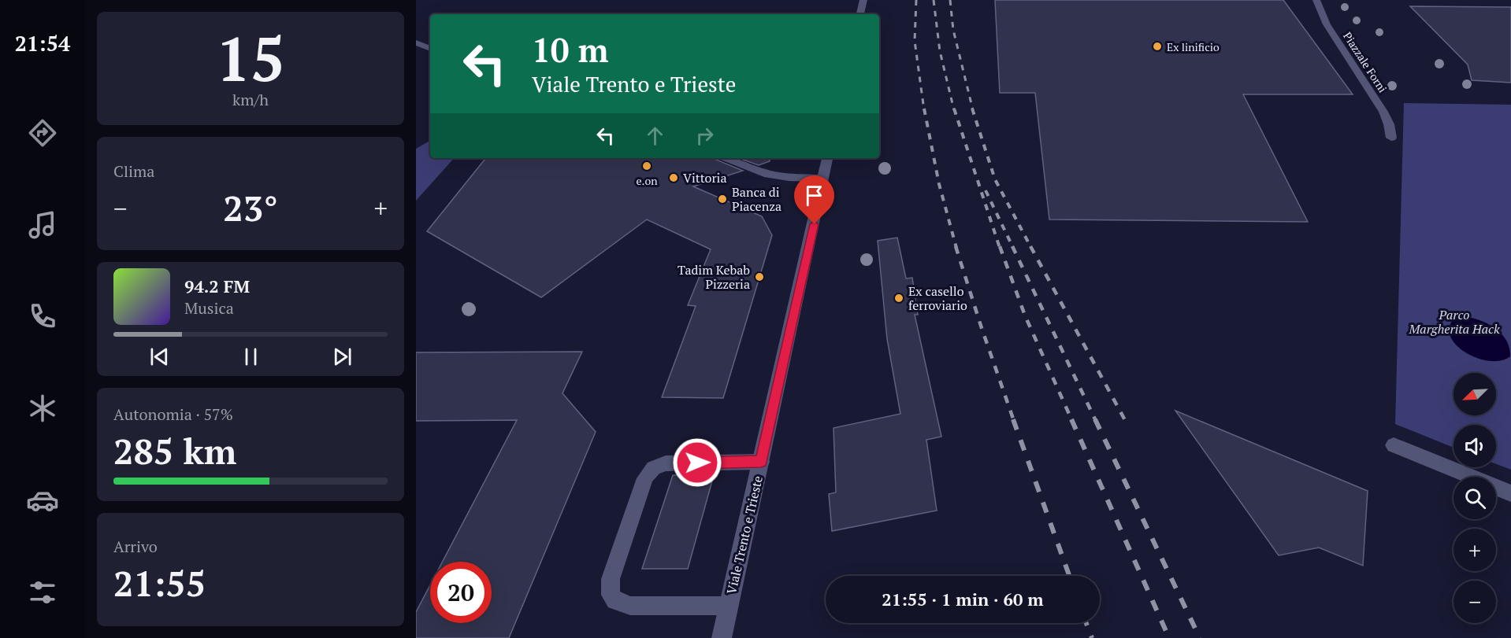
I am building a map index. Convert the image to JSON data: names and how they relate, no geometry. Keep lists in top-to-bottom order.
{
  "streets": {
    "street": ["Piazzale Forni", "Viale Trento e Trieste"]
  },
  "parks": ["Parco Margherita Hack"],
  "places": [
    "Ex linificio",
    "e.on",
    "Vittoria",
    "Banca di Piacenza",
    "Tadim Kebab Pizzeria",
    "Ex casello ferroviario"
  ],
  "north": "bottom left",
  "page": {
    "tabs": "21:54",
    "tile": [
      ["15", "km/h"],
      "Clima",
      ["Autonomia · 57%", "285 km"],
      ["Arrivo", "21:55"]
    ],
    "turn": ["10 m", "Viale Trento e Trieste"],
    "heat": ["−", "23°", "+"],
    "song": ["94.2 FM", "Musica"],
    "map_buttons": ["+", "−"],
    "limit": "20",
    "trip": "21:55 · 1 min · 60 m"
  }
}
